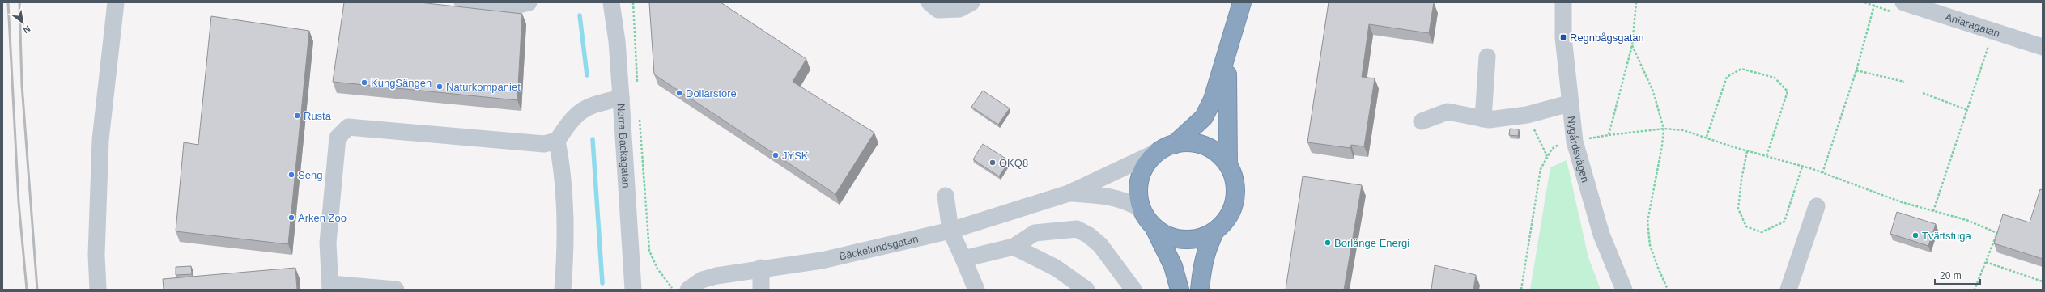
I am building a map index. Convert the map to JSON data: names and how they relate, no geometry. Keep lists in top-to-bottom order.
{
  "streets": {
    "street": [
      "Aniaragatan",
      "Norra Backagatan",
      "Nygårdsvägen",
      "Bäckelundsgatan"
    ]
  },
  "places": {
    "transit": ["Regnbågsgatan"],
    "other": [
      "KungSängen",
      "Naturkompaniet",
      "Dollarstore",
      "Rusta",
      "JYSK",
      "OKQ8",
      "Seng",
      "Arken Zoo",
      "Tvättstuga",
      "Borlänge Energi"
    ]
  },
  "scale_bar": "20 m",
  "north": "bottom right"
}
